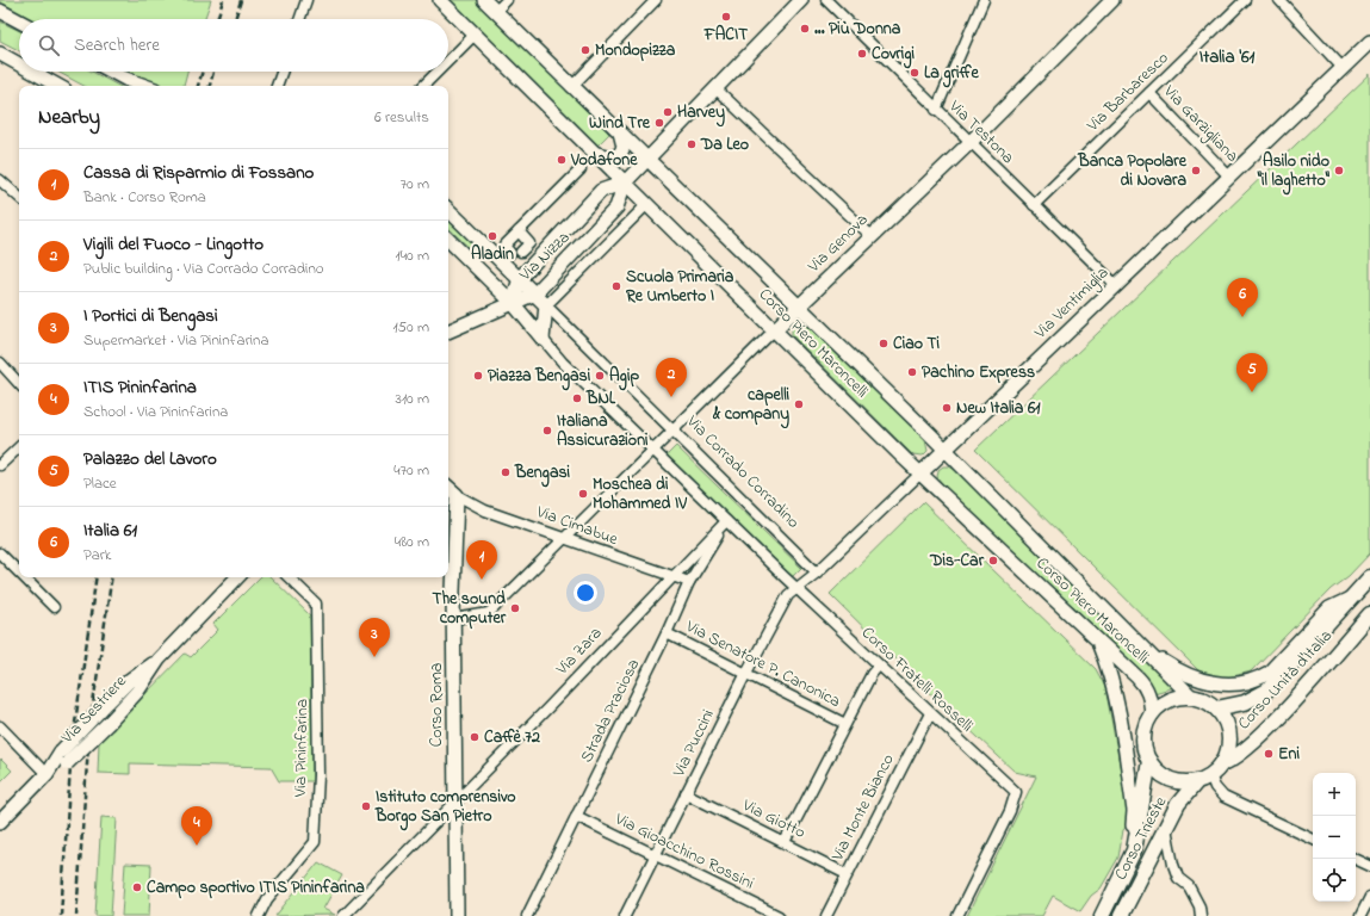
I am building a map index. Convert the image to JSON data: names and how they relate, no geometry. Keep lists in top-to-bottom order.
{
  "streets": {
    "main road": [
      "Via Genova",
      "Via Nizza",
      "Via Ventimiglia",
      "Corso Piero Maroncelli",
      "Via Corrado Corradino",
      "Corso Unità d'Italia",
      "Corso Roma",
      "Via Sestriere",
      "Corso Trieste"
    ],
    "street": [
      "Via Barbaresco",
      "Via Garzigliana",
      "Via Testona",
      "Via Cimabue",
      "Via Zara",
      "Via Senatore P. Canonica",
      "Corso Fratelli Rosselli",
      "Strada Praciosa",
      "Via Puccini",
      "Via Pininfarina",
      "Via Monte Bianco",
      "Via Giotto",
      "Via Gioacchino Rossini"
    ]
  },
  "crossings": [
    ["Via Barbaresco", "Via Garzigliana"],
    ["Via Barbaresco", "Via Testona"],
    ["Via Garzigliana", "Via Ventimiglia"],
    ["Via Testona", "Via Genova"],
    ["Via Testona", "Via Ventimiglia"],
    ["Via Genova", "Corso Piero Maroncelli"],
    ["Via Genova", "Via Corrado Corradino"],
    ["Via Genova", "Via Cimabue"],
    ["Via Genova", "Corso Roma"],
    ["Via Nizza", "Corso Piero Maroncelli"],
    ["Via Nizza", "Via Corrado Corradino"],
    ["Via Ventimiglia", "Corso Piero Maroncelli"],
    ["Via Ventimiglia", "Via Corrado Corradino"],
    ["Via Ventimiglia", "Corso Fratelli Rosselli"],
    ["Via Ventimiglia", "Via Puccini"],
    ["Corso Piero Maroncelli", "Corso Unità d'Italia"],
    ["Corso Piero Maroncelli", "Corso Trieste"],
    ["Via Cimabue", "Via Zara"],
    ["Via Cimabue", "Corso Roma"],
    ["Via Cimabue", "Strada Praciosa"],
    ["Via Zara", "Corso Roma"],
    ["Via Zara", "Strada Praciosa"],
    ["Via Senatore P. Canonica", "Strada Praciosa"],
    ["Via Senatore P. Canonica", "Via Puccini"],
    ["Corso Fratelli Rosselli", "Via Puccini"],
    ["Corso Fratelli Rosselli", "Via Monte Bianco"],
    ["Corso Unità d'Italia", "Corso Trieste"],
    ["Strada Praciosa", "Via Gioacchino Rossini"],
    ["Via Puccini", "Via Giotto"],
    ["Via Puccini", "Via Gioacchino Rossini"],
    ["Via Monte Bianco", "Via Giotto"]
  ],
  "districts": ["Italia '61"],
  "places": [
    "FACIT",
    "... Più Donna",
    "Mondopizza",
    "Covrigi",
    "La griffe",
    "Harvey",
    "Wind Tre",
    "Da Leo",
    "Vodafone",
    "Banca Popolare di Novara",
    "Asilo nido \"il laghetto\"",
    "Aladin",
    "Scuola Primaria Re Umberto I",
    "Ciao Ti",
    "Pachino Express",
    "Piazza Bengasi",
    "Agip",
    "BNL",
    "capelli & company",
    "New Italia 61",
    "Italiana Assicurazioni",
    "Bengasi",
    "Moschea di Mohammed IV",
    "Dis-Car",
    "The sound computer",
    "Caffè 72",
    "Eni",
    "Istituto comprensivo Borgo San Pietro",
    "Campo sportivo ITIS Pininfarina"
  ],
  "page": {
    "search": "Search here",
    "heading": ["Nearby", "6 results"],
    "list": [
      {
        "mark": "1",
        "name": "Cassa di Risparmio di Fossano",
        "note": "Bank · Corso Roma",
        "value": "70 m"
      },
      {
        "mark": "2",
        "name": "Vigili del Fuoco - Lingotto",
        "note": "Public building · Via Corrado Corradino",
        "value": "140 m"
      },
      {
        "mark": "3",
        "name": "I Portici di Bengasi",
        "note": "Supermarket · Via Pininfarina",
        "value": "150 m"
      },
      {
        "mark": "4",
        "name": "ITIS Pininfarina",
        "note": "School · Via Pininfarina",
        "value": "310 m"
      },
      {
        "mark": "5",
        "name": "Palazzo del Lavoro",
        "note": "Place",
        "value": "470 m"
      },
      {
        "mark": "6",
        "name": "Italia 61",
        "note": "Park",
        "value": "480 m"
      }
    ],
    "pins": [
      "6",
      "5",
      "2",
      "1",
      "3",
      "4"
    ],
    "map_buttons": ["+", "−"]
  }
}
